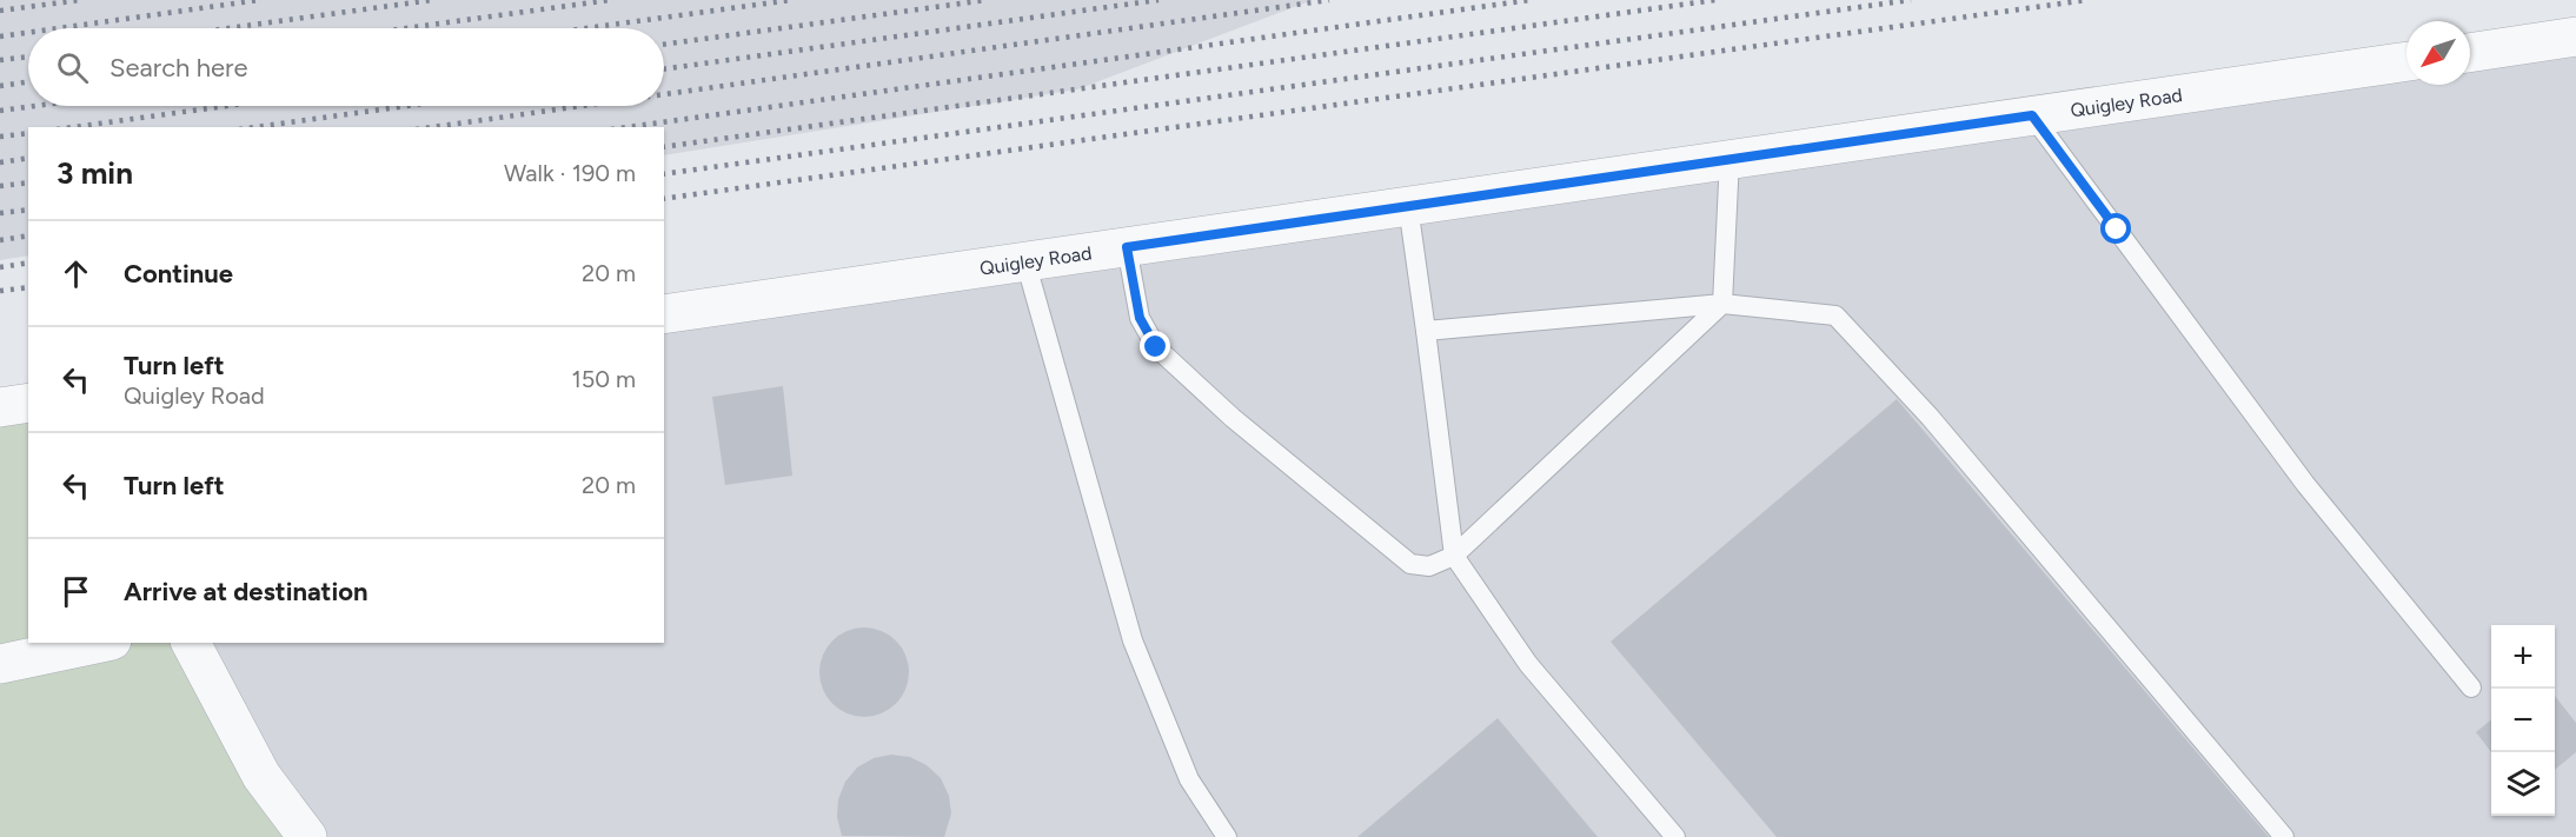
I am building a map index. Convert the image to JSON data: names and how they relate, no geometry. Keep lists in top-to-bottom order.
{
  "streets": {
    "street": ["Quigley Road"]
  },
  "north": "bottom left",
  "page": {
    "search": "Search here",
    "heading": ["3 min", "Walk · 190 m"],
    "list": [
      ["Continue", "20 m"],
      ["Turn left", "Quigley Road", "150 m"],
      ["Turn left", "20 m"],
      "Arrive at destination"
    ],
    "map_buttons": ["+", "−"]
  }
}
